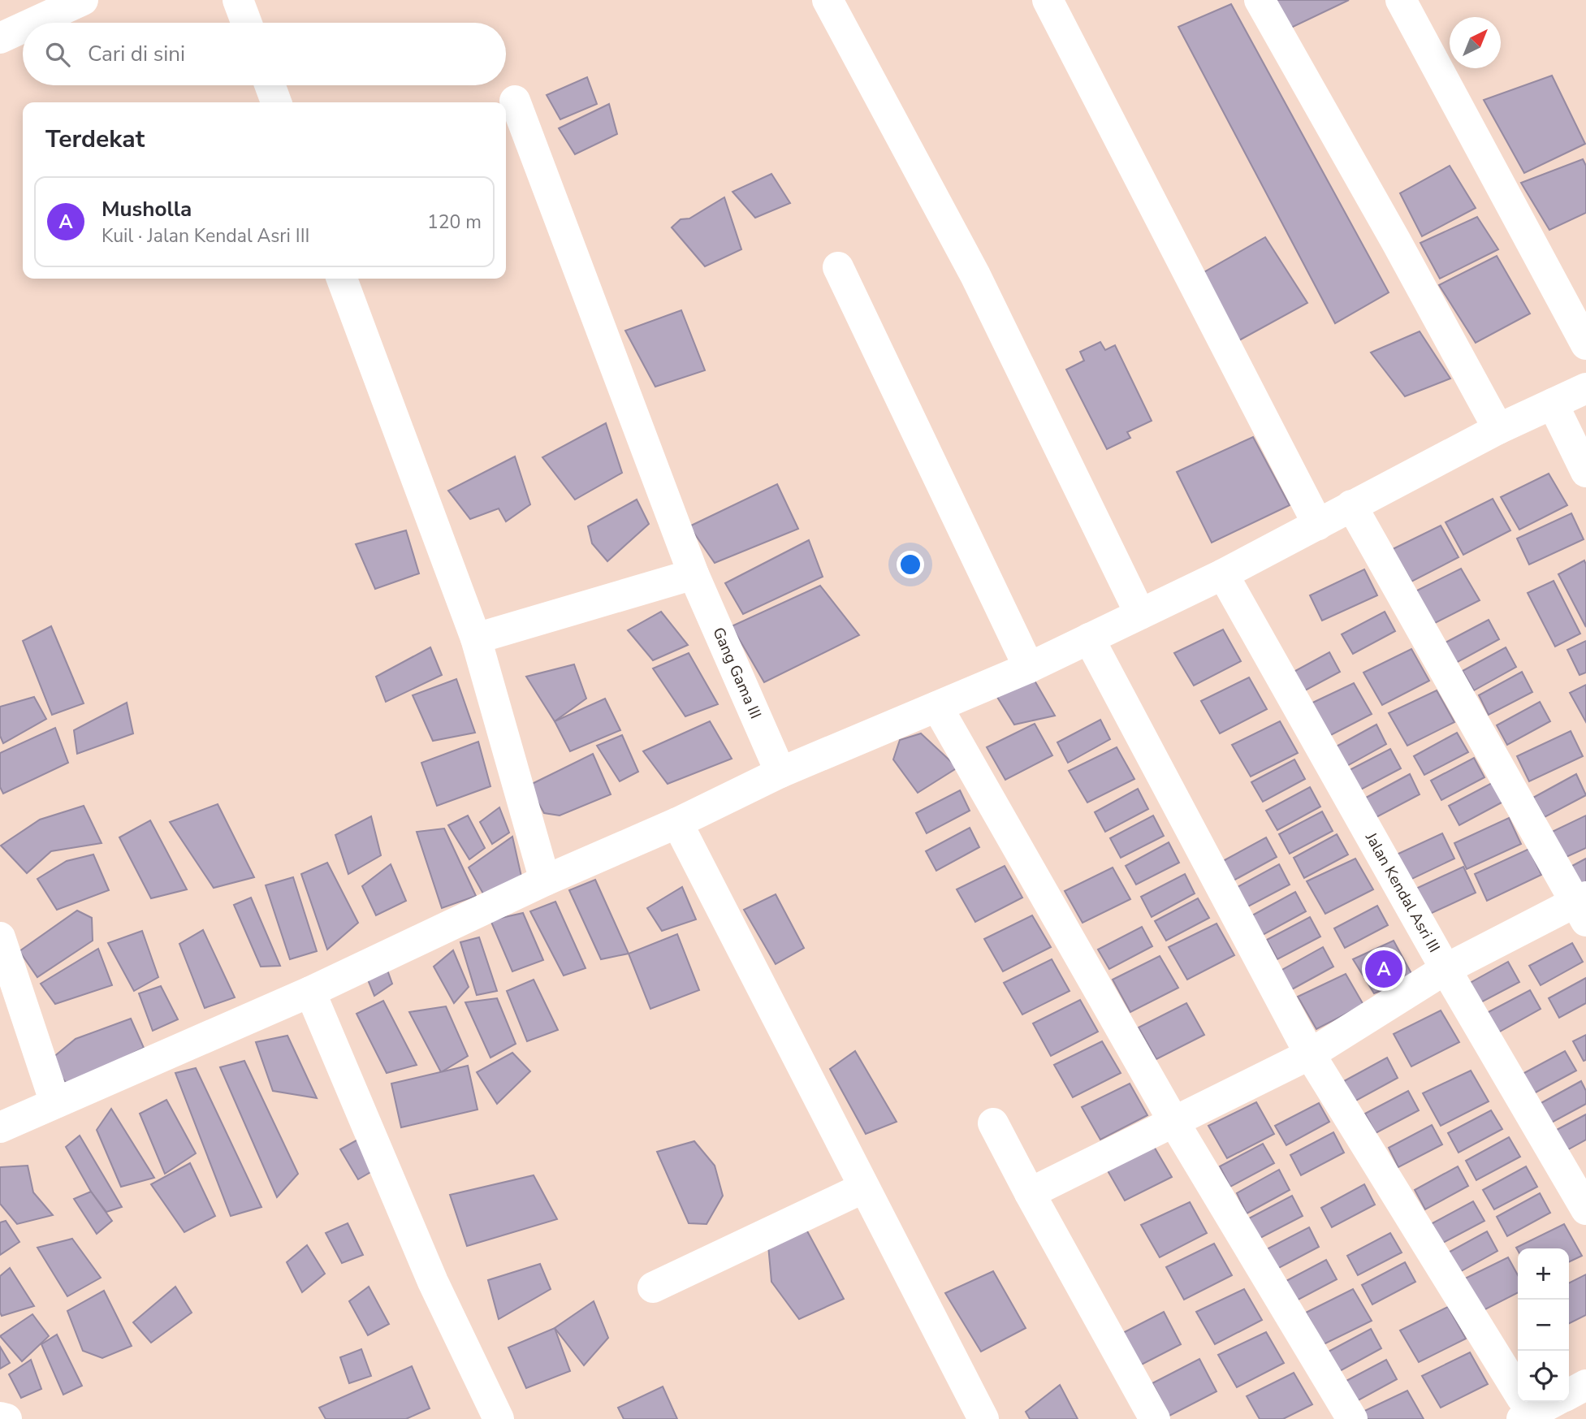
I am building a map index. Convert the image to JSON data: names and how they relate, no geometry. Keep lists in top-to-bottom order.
{
  "streets": {
    "street": ["Gang Gama III", "Jalan Kendal Asri III"]
  },
  "north": "top right",
  "page": {
    "search": "Cari di sini",
    "heading": "Terdekat",
    "list": [
      {
        "mark": "A",
        "name": "Musholla",
        "note": "Kuil · Jalan Kendal Asri III",
        "value": "120 m"
      }
    ],
    "pins": "A",
    "map_buttons": ["+", "−"]
  }
}
